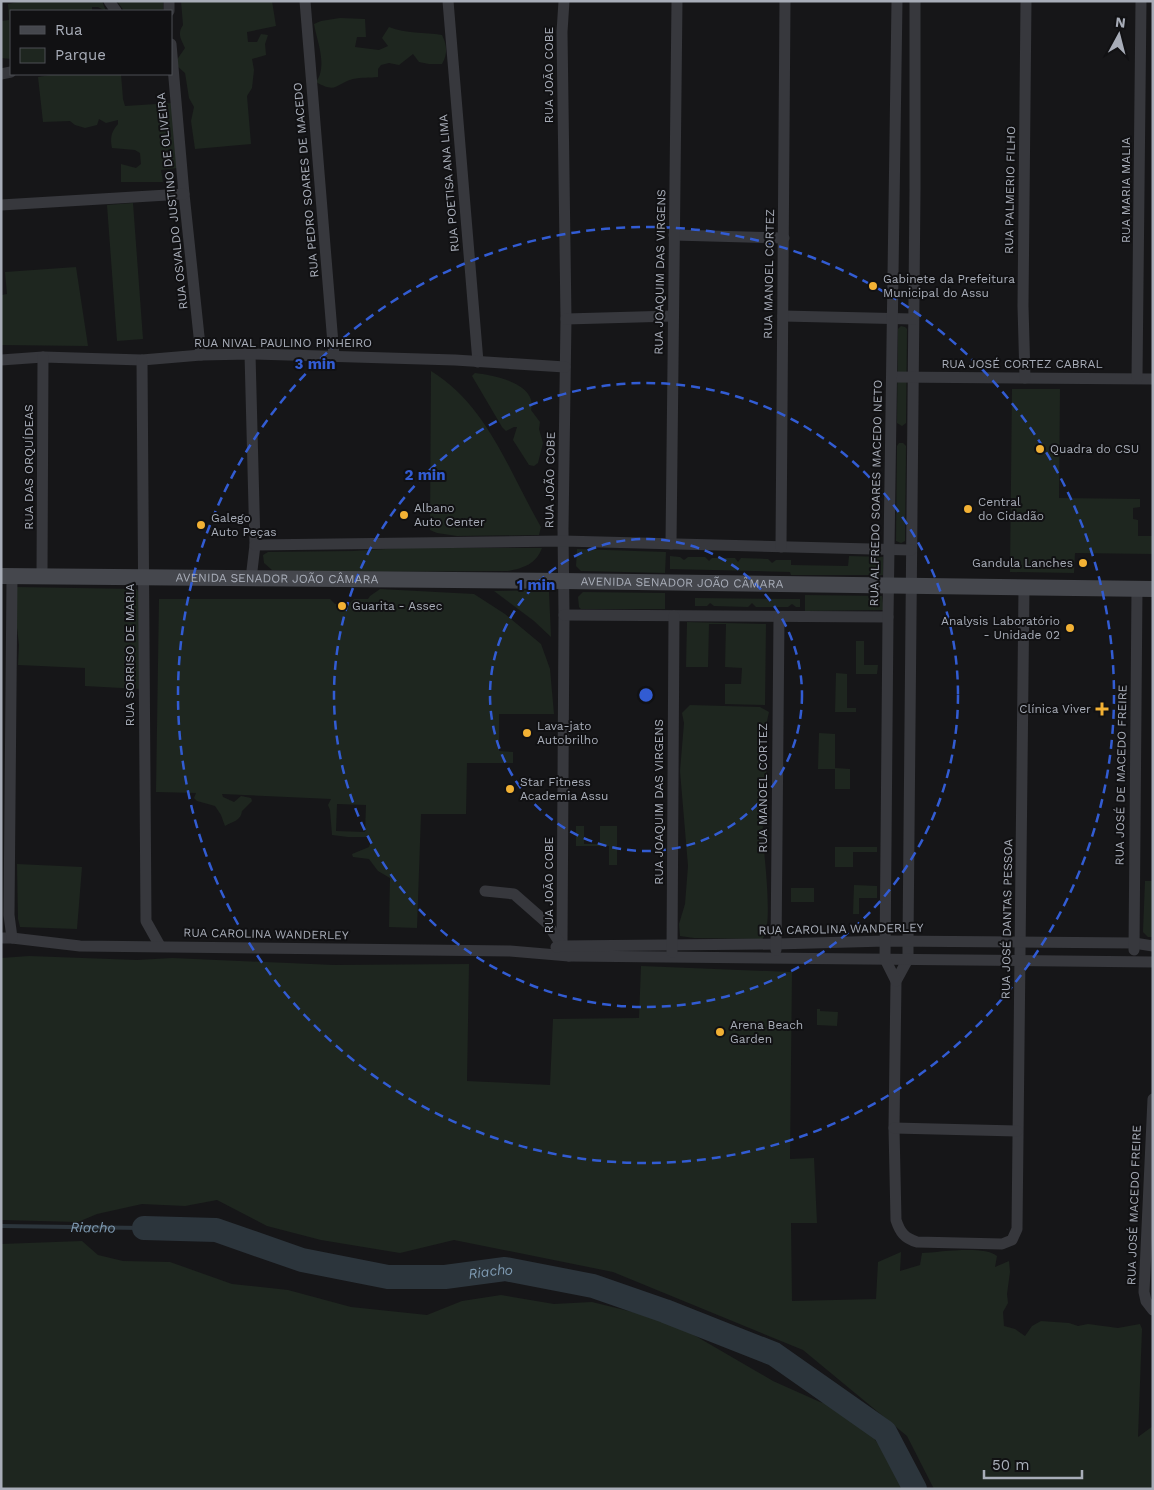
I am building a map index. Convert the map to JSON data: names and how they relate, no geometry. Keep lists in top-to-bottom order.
{
  "streets": {
    "main road": ["AVENIDA SENADOR JOÃO CÂMARA"],
    "street": [
      "RUA JOÃO COBE",
      "RUA PEDRO SOARES DE MACEDO",
      "RUA POETISA ANA LIMA",
      "RUA PALMERIO FILHO",
      "RUA MARIA MALIA",
      "RUA OSVALDO JUSTINO DE OLIVEIRA",
      "RUA JOAQUIM DAS VIRGENS",
      "RUA MANOEL CORTEZ",
      "RUA NIVAL PAULINO PINHEIRO",
      "RUA JOSÉ CORTEZ CABRAL",
      "RUA DAS ORQUÍDEAS",
      "RUA ALFREDO SOARES MACEDO NETO",
      "RUA SORRISO DE MARIA",
      "RUA JOSÉ DE MACEDO FREIRE",
      "RUA JOSÉ DANTAS PESSOA",
      "RUA CAROLINA WANDERLEY",
      "RUA JOSÉ MACEDO FREIRE"
    ]
  },
  "crossings": [
    ["RUA JOÃO COBE", "RUA NIVAL PAULINO PINHEIRO"],
    ["RUA JOÃO COBE", "AVENIDA SENADOR JOÃO CÂMARA"],
    ["RUA JOÃO COBE", "RUA CAROLINA WANDERLEY"],
    ["RUA PEDRO SOARES DE MACEDO", "RUA NIVAL PAULINO PINHEIRO"],
    ["RUA POETISA ANA LIMA", "RUA NIVAL PAULINO PINHEIRO"],
    ["RUA PALMERIO FILHO", "RUA JOSÉ CORTEZ CABRAL"],
    ["RUA MARIA MALIA", "RUA JOSÉ CORTEZ CABRAL"],
    ["RUA OSVALDO JUSTINO DE OLIVEIRA", "RUA NIVAL PAULINO PINHEIRO"],
    ["RUA JOAQUIM DAS VIRGENS", "RUA CAROLINA WANDERLEY"],
    ["RUA MANOEL CORTEZ", "RUA CAROLINA WANDERLEY"],
    ["RUA NIVAL PAULINO PINHEIRO", "RUA DAS ORQUÍDEAS"],
    ["RUA NIVAL PAULINO PINHEIRO", "RUA SORRISO DE MARIA"],
    ["RUA JOSÉ CORTEZ CABRAL", "RUA ALFREDO SOARES MACEDO NETO"],
    ["RUA DAS ORQUÍDEAS", "AVENIDA SENADOR JOÃO CÂMARA"],
    ["RUA ALFREDO SOARES MACEDO NETO", "AVENIDA SENADOR JOÃO CÂMARA"],
    ["RUA ALFREDO SOARES MACEDO NETO", "RUA JOSÉ DANTAS PESSOA"],
    ["RUA ALFREDO SOARES MACEDO NETO", "RUA CAROLINA WANDERLEY"],
    ["AVENIDA SENADOR JOÃO CÂMARA", "RUA SORRISO DE MARIA"],
    ["AVENIDA SENADOR JOÃO CÂMARA", "RUA JOSÉ DE MACEDO FREIRE"],
    ["AVENIDA SENADOR JOÃO CÂMARA", "RUA JOSÉ DANTAS PESSOA"],
    ["RUA SORRISO DE MARIA", "RUA CAROLINA WANDERLEY"],
    ["RUA JOSÉ DE MACEDO FREIRE", "RUA CAROLINA WANDERLEY"],
    ["RUA JOSÉ DANTAS PESSOA", "RUA CAROLINA WANDERLEY"]
  ],
  "water": ["Riacho"],
  "places": {
    "other": [
      "Gabinete da Prefeitura Municipal do Assu",
      "Quadra do CSU",
      "Central do Cidadão",
      "Albano Auto Center",
      "Galego Auto Peças",
      "Gandula Lanches",
      "Guarita - Assec",
      "Analysis Laboratório - Unidade 02",
      "Lava-jato Autobrilho",
      "Star Fitness Academia Assu",
      "Arena Beach Garden"
    ],
    "health": ["Clínica Viver"]
  },
  "legend": ["Rua", "Parque"],
  "scale_bar": "50 m",
  "north": "top",
  "rings": ["3 min", "2 min", "1 min"]
}
